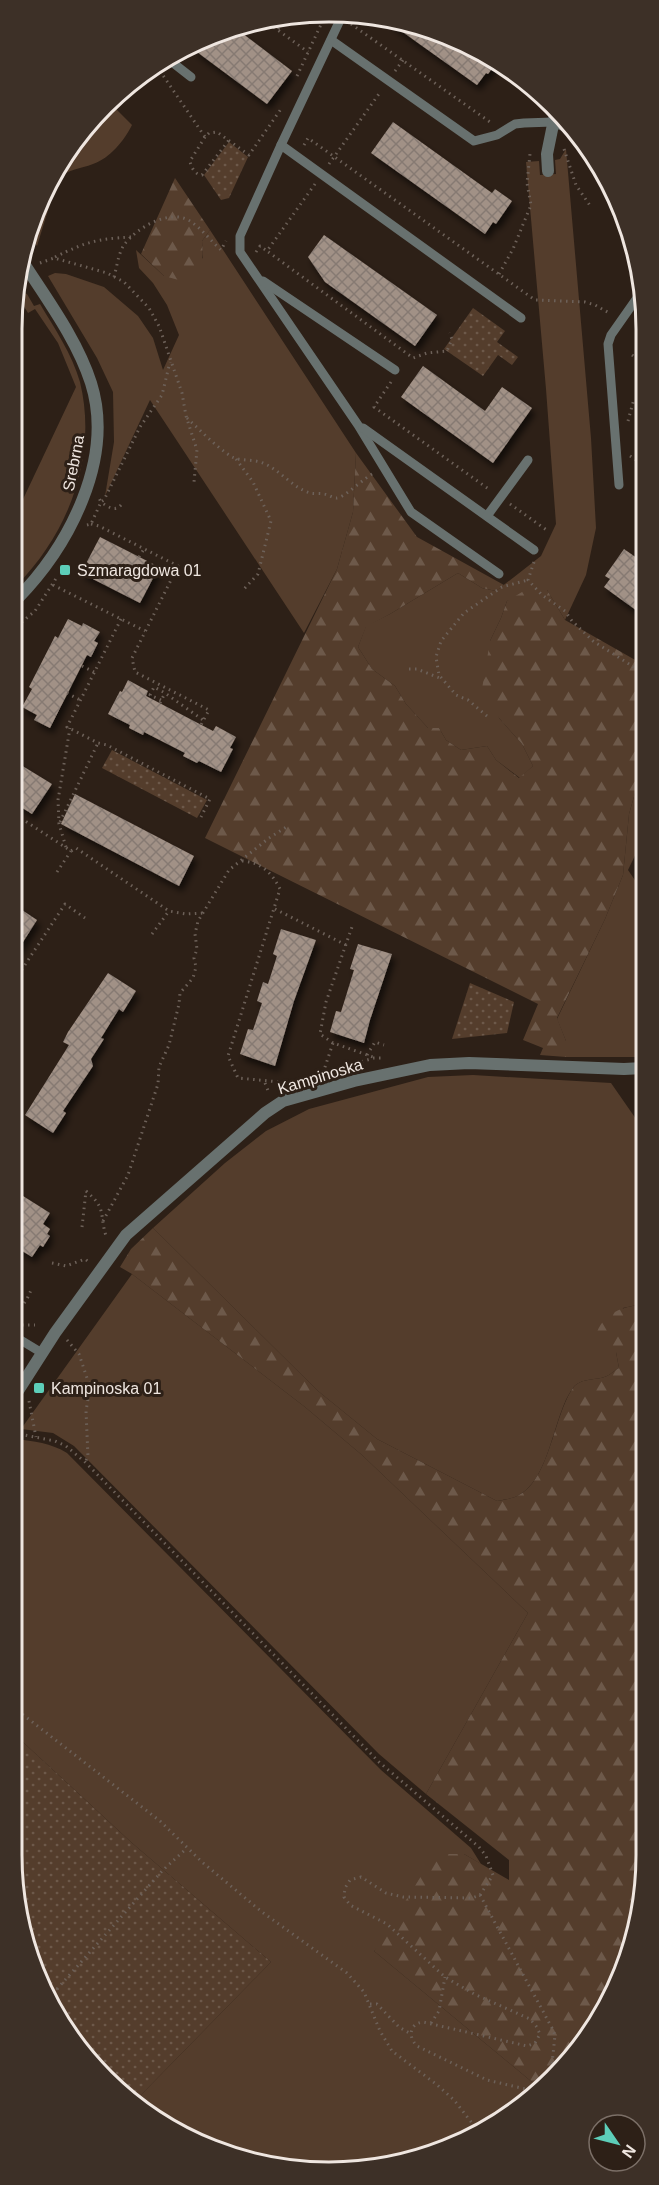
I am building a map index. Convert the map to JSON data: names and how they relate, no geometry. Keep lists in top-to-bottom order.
{
  "streets": {
    "street": ["Srebrna", "Kampinoska"]
  },
  "places": {
    "transit": ["Szmaragdowa 01", "Kampinoska 01"]
  },
  "north": "bottom right"
}
